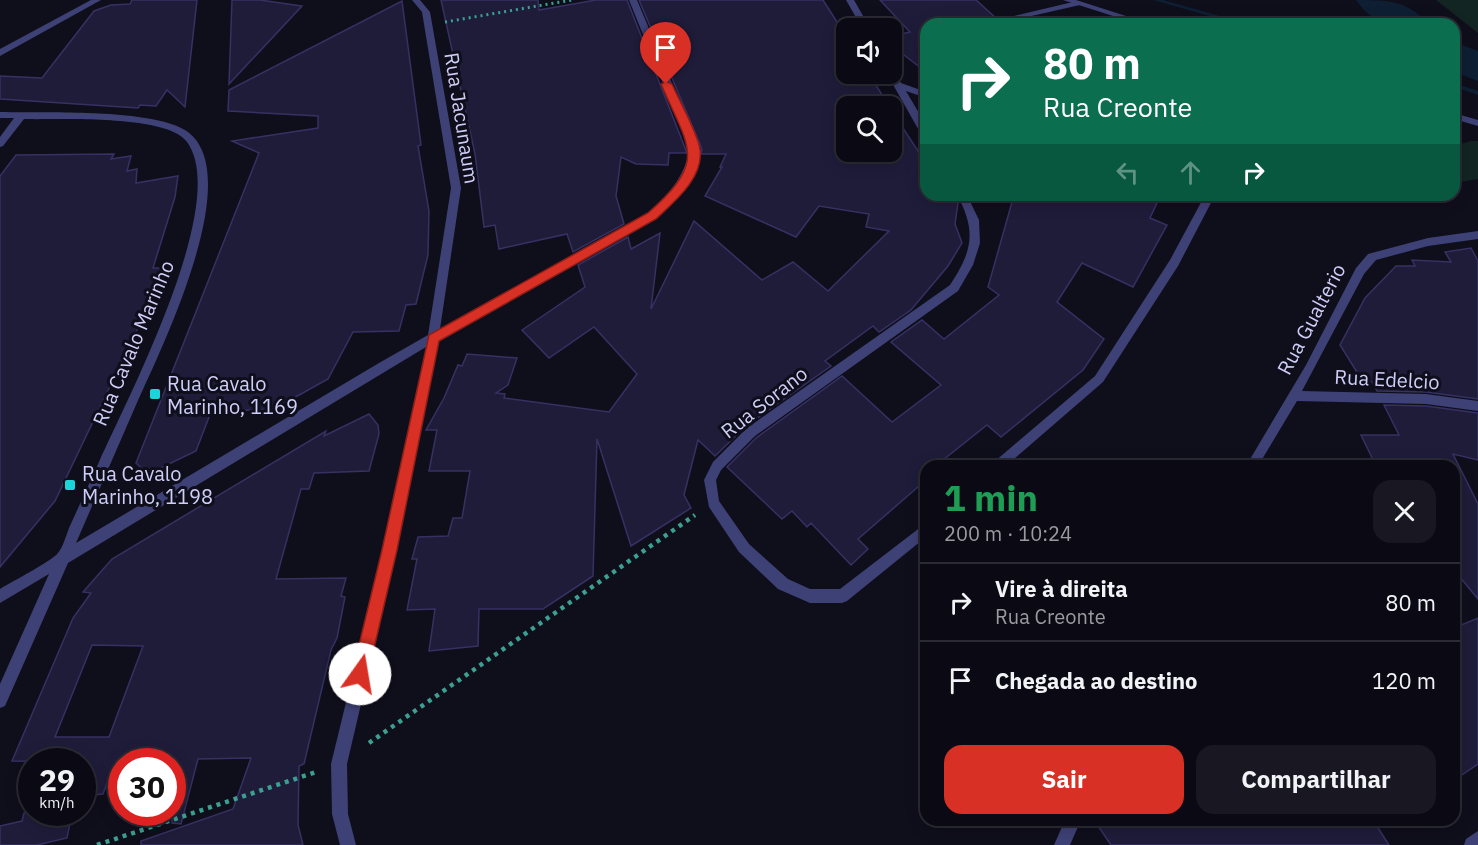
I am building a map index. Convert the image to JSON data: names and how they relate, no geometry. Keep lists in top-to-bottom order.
{
  "streets": {
    "street": [
      "Rua Jacunaum",
      "Rua Gualterio",
      "Rua Cavalo Marinho",
      "Rua Edelcio",
      "Rua Sorano"
    ]
  },
  "crossings": [
    ["Rua Gualterio", "Rua Edelcio"]
  ],
  "places": {
    "transit": ["Rua Cavalo Marinho, 1169", "Rua Cavalo Marinho, 1198"]
  },
  "page": {
    "turn": ["80 m", "Rua Creonte"],
    "heading": ["1 min", "200 m · 10:24"],
    "list": [
      {
        "name": "Vire à direita",
        "note": "Rua Creonte",
        "value": "80 m"
      },
      {
        "name": "Chegada ao destino",
        "value": "120 m"
      }
    ],
    "buttons": ["Sair", "Compartilhar"],
    "speed": "29 km/h",
    "limit": "30"
  }
}
